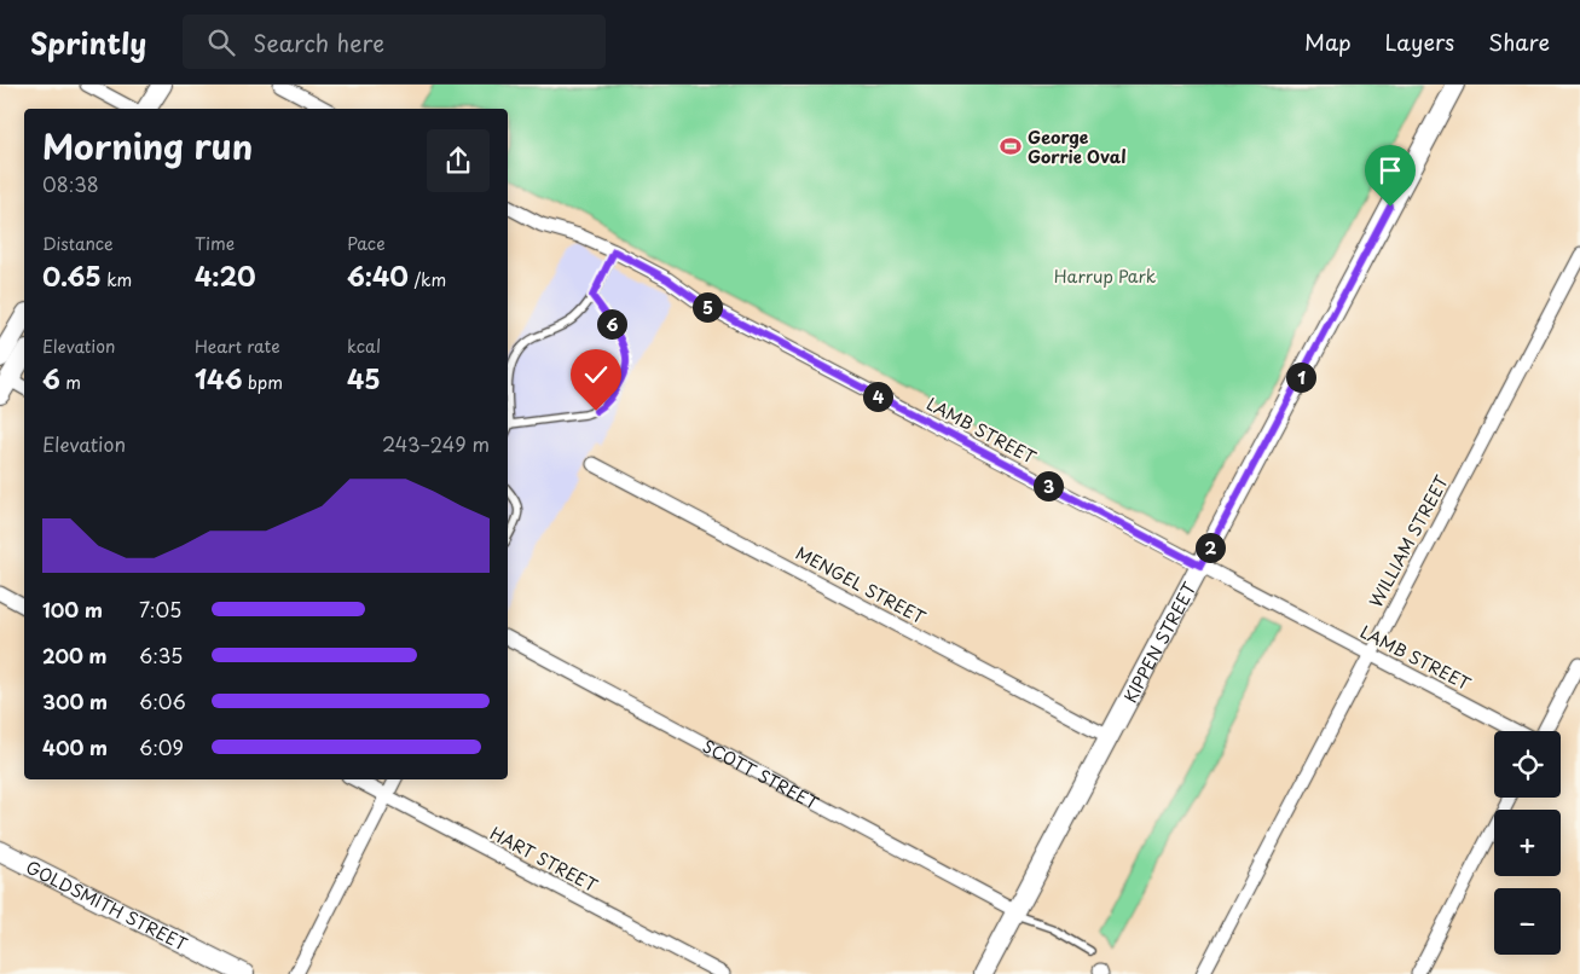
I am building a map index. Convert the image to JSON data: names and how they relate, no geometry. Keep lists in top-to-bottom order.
{
  "streets": {
    "street": [
      "LAMB STREET",
      "WILLIAM STREET",
      "MENGEL STREET",
      "KIPPEN STREET",
      "SCOTT STREET",
      "HART STREET",
      "GOLDSMITH STREET"
    ]
  },
  "crossings": [
    ["LAMB STREET", "WILLIAM STREET"],
    ["LAMB STREET", "KIPPEN STREET"],
    ["MENGEL STREET", "KIPPEN STREET"],
    ["KIPPEN STREET", "SCOTT STREET"]
  ],
  "parks": ["Harrup Park"],
  "places": {
    "sports": ["George Gorrie Oval"]
  },
  "page": {
    "header": "Sprintly",
    "search": "Search here",
    "nav": ["Map", "Layers", "Share"],
    "heading": ["Morning run", "08:38"],
    "stats": [
      ["Distance", "0.65 km"],
      ["Time", "4:20"],
      ["Pace", "6:40 /km"],
      ["Elevation", "6 m"],
      ["Heart rate", "146 bpm"],
      ["kcal", "45"]
    ],
    "pins": [
      "5",
      "6",
      "1",
      "4",
      "3",
      "2"
    ],
    "chart": ["Elevation", "243–249 m"],
    "list": [
      {
        "name": "100 m",
        "note": "7:05"
      },
      {
        "name": "200 m",
        "note": "6:35"
      },
      {
        "name": "300 m",
        "note": "6:06"
      },
      {
        "name": "400 m",
        "note": "6:09"
      }
    ],
    "map_buttons": ["+", "−"]
  }
}
